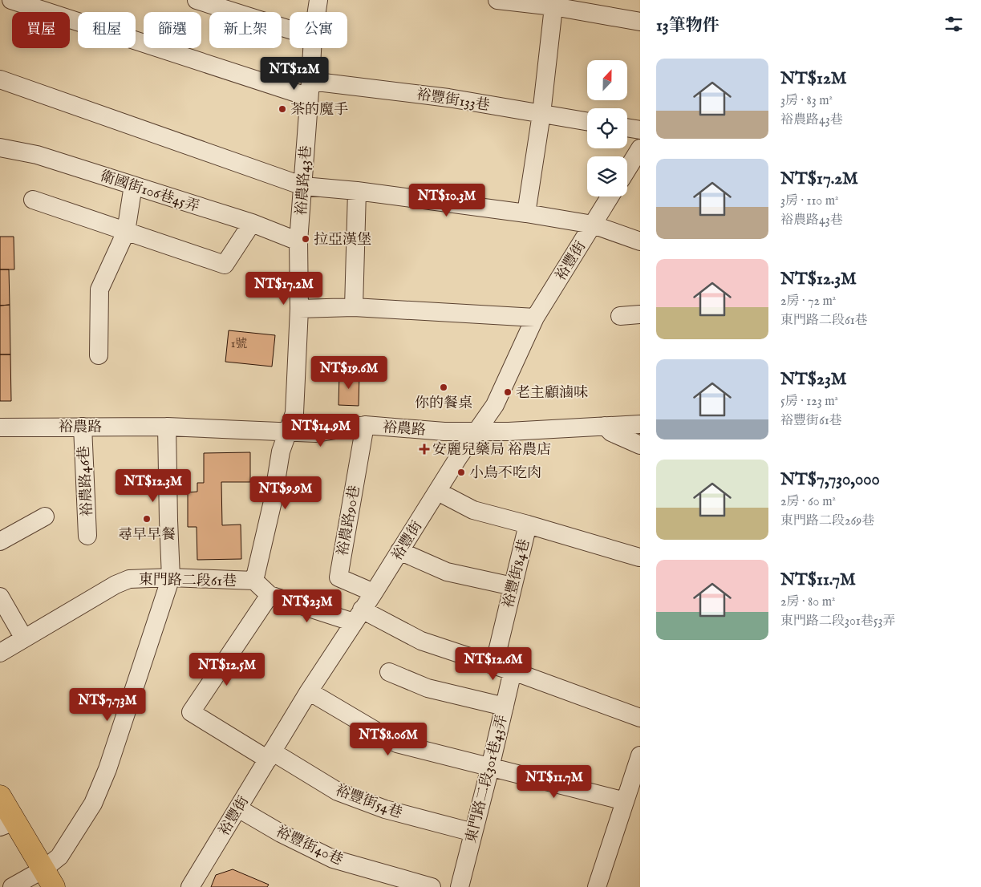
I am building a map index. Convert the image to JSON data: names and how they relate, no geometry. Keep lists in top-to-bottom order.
{
  "streets": {
    "street": [
      "裕豐街133巷",
      "裕農路43巷",
      "衛國街106巷45弄",
      "裕豐街",
      "裕農路",
      "裕農路46巷",
      "裕農路90巷",
      "裕豐街84巷",
      "東門路二段61巷",
      "東門路二段301巷43弄",
      "裕豐街54巷",
      "裕豐街40巷"
    ]
  },
  "crossings": [
    ["裕豐街133巷", "裕農路43巷"],
    ["裕農路43巷", "衛國街106巷45弄"],
    ["裕農路43巷", "裕農路"],
    ["裕農路43巷", "東門路二段61巷"],
    ["裕豐街", "裕農路"],
    ["裕豐街", "裕農路90巷"],
    ["裕豐街", "裕豐街54巷"],
    ["裕豐街", "裕豐街40巷"],
    ["裕農路", "裕農路46巷"],
    ["裕農路", "裕農路90巷"],
    ["東門路二段61巷", "裕豐街54巷"],
    ["東門路二段301巷43弄", "裕豐街54巷"]
  ],
  "places": {
    "other": [
      "茶的魔手",
      "拉亞漢堡",
      "你的餐桌",
      "老主顧滷味",
      "小鳥不吃肉",
      "尋早早餐"
    ],
    "health": ["安麗兒藥局 裕農店"]
  },
  "house_numbers": ["1號"],
  "north": "top",
  "page": {
    "heading": "13筆物件",
    "chip": [
      "買屋",
      "租屋",
      "篩選",
      "新上架",
      "公寓"
    ],
    "list": [
      {
        "name": "NT$12M",
        "note": "3房 · 83 m² · 裕農路43巷"
      },
      {
        "name": "NT$17.2M",
        "note": "3房 · 110 m² · 裕農路43巷"
      },
      {
        "name": "NT$12.3M",
        "note": "2房 · 72 m² · 東門路二段61巷"
      },
      {
        "name": "NT$23M",
        "note": "5房 · 123 m² · 裕豐街61巷"
      },
      {
        "name": "NT$7,730,000",
        "note": "2房 · 60 m² · 東門路二段269巷"
      },
      {
        "name": "NT$11.7M",
        "note": "2房 · 80 m² · 東門路二段301巷53弄"
      }
    ],
    "price": [
      "NT$12M",
      "NT$10.3M",
      "NT$17.2M",
      "NT$19.6M",
      "NT$14.9M",
      "NT$12.3M",
      "NT$9.9M",
      "NT$23M",
      "NT$12.6M",
      "NT$12.5M",
      "NT$7.73M",
      "NT$8.06M",
      "NT$11.7M"
    ]
  }
}
